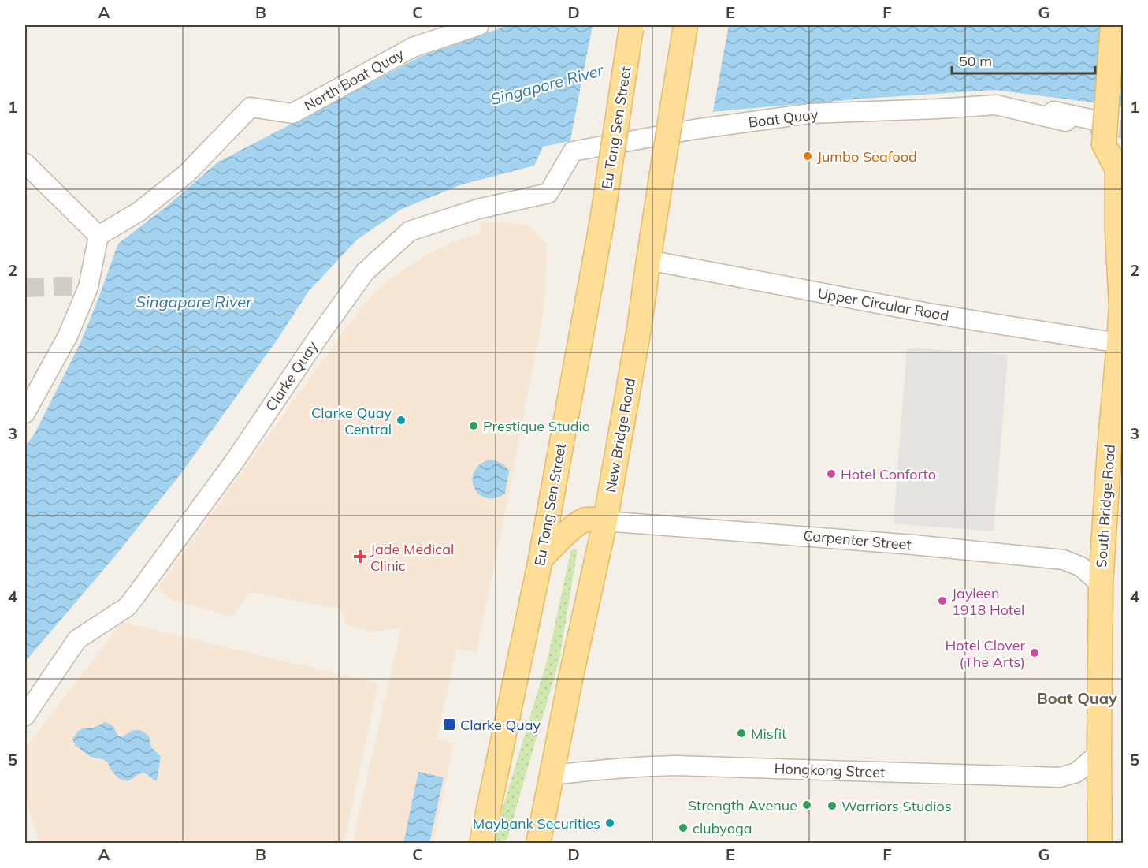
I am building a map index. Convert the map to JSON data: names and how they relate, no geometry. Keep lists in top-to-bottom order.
{
  "streets": {
    "main road": ["Eu Tong Sen Street", "New Bridge Road", "South Bridge Road"],
    "street": [
      "North Boat Quay",
      "Boat Quay",
      "Upper Circular Road",
      "Clarke Quay",
      "Carpenter Street",
      "Hongkong Street"
    ]
  },
  "crossings": [
    ["Boat Quay", "Clarke Quay"],
    ["Upper Circular Road", "New Bridge Road"],
    ["Upper Circular Road", "South Bridge Road"],
    ["New Bridge Road", "Carpenter Street"],
    ["New Bridge Road", "Hongkong Street"],
    ["South Bridge Road", "Carpenter Street"],
    ["South Bridge Road", "Hongkong Street"]
  ],
  "districts": ["Boat Quay"],
  "water": ["Singapore River"],
  "places": {
    "other": [
      "Jumbo Seafood",
      "Clarke Quay Central",
      "Prestique Studio",
      "Hotel Conforto",
      "Jayleen 1918 Hotel",
      "Hotel Clover (The Arts)",
      "Misfit",
      "Strength Avenue",
      "Warriors Studios",
      "Maybank Securities",
      "clubyoga"
    ],
    "health": ["Jade Medical Clinic"],
    "transit": ["Clarke Quay"]
  },
  "scale_bar": "50 m",
  "grid": {
    "columns": [
      "A",
      "B",
      "C",
      "D",
      "E",
      "F",
      "G"
    ],
    "rows": [
      "1",
      "2",
      "3",
      "4",
      "5"
    ]
  }
}
